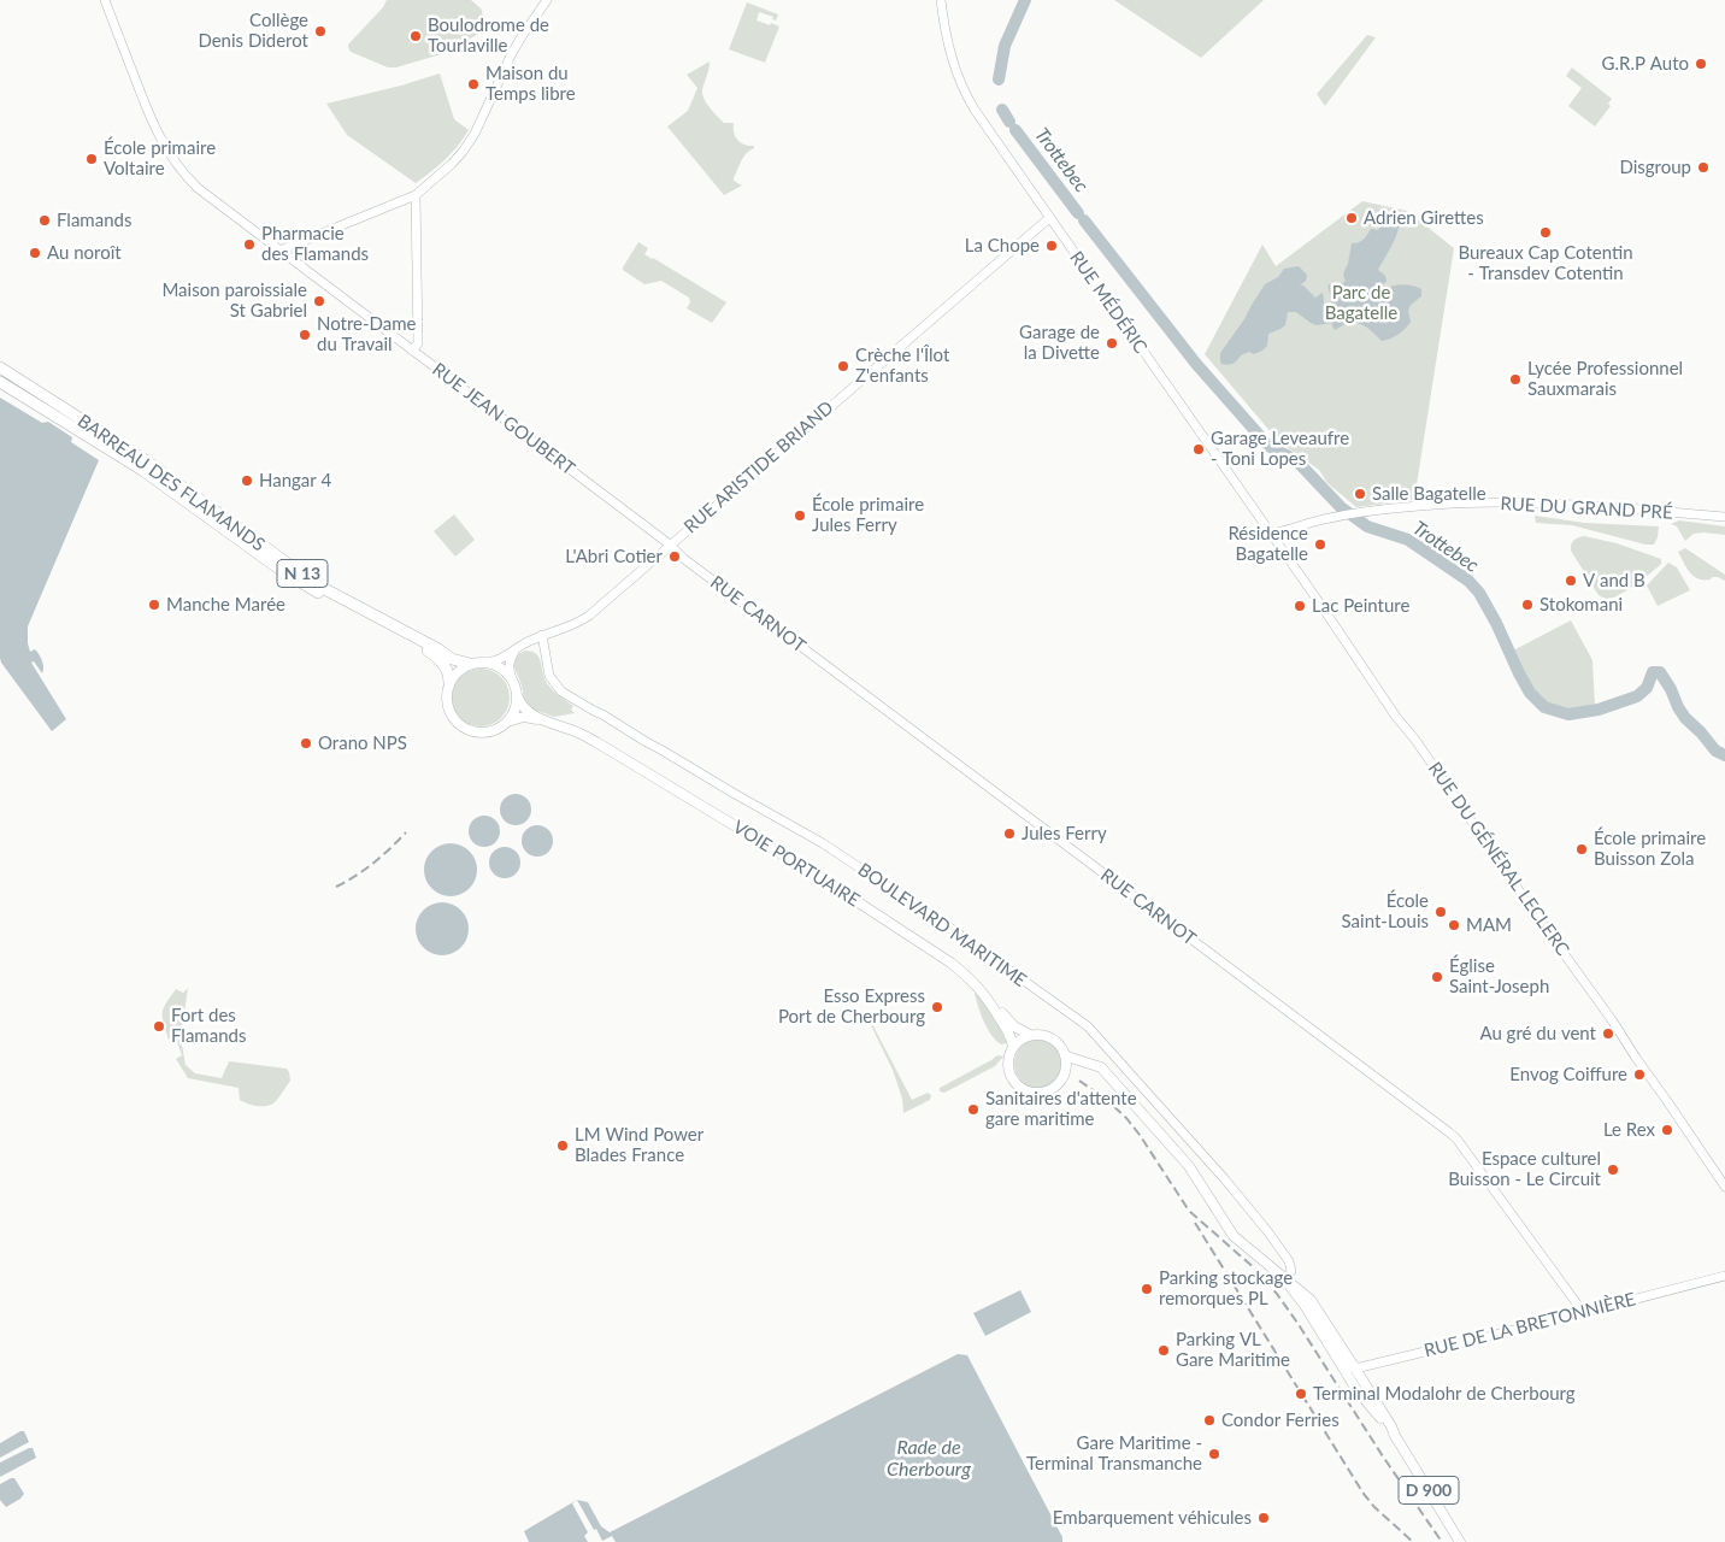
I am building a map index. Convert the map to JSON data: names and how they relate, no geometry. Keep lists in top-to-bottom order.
{
  "streets": {
    "highway": ["BARREAU DES FLAMANDS", "N 13"],
    "main road": ["VOIE PORTUAIRE", "BOULEVARD MARITIME", "D 900"],
    "street": [
      "RUE MÉDÉRIC",
      "RUE JEAN GOUBERT",
      "RUE ARISTIDE BRIAND",
      "RUE DU GRAND PRÉ",
      "RUE CARNOT",
      "RUE DU GÉNÉRAL LECLERC",
      "RUE DE LA BRETONNIÈRE"
    ]
  },
  "crossings": [
    ["RUE MÉDÉRIC", "RUE ARISTIDE BRIAND"],
    ["RUE MÉDÉRIC", "RUE DU GRAND PRÉ"],
    ["RUE MÉDÉRIC", "RUE DU GÉNÉRAL LECLERC"],
    ["RUE JEAN GOUBERT", "RUE ARISTIDE BRIAND"],
    ["RUE JEAN GOUBERT", "RUE CARNOT"],
    ["RUE ARISTIDE BRIAND", "BARREAU DES FLAMANDS"],
    ["RUE ARISTIDE BRIAND", "RUE CARNOT"],
    ["RUE ARISTIDE BRIAND", "VOIE PORTUAIRE"],
    ["RUE ARISTIDE BRIAND", "BOULEVARD MARITIME"],
    ["BARREAU DES FLAMANDS", "VOIE PORTUAIRE"],
    ["RUE DU GRAND PRÉ", "RUE DU GÉNÉRAL LECLERC"],
    ["RUE CARNOT", "RUE DE LA BRETONNIÈRE"],
    ["BOULEVARD MARITIME", "D 900"],
    ["RUE DE LA BRETONNIÈRE", "D 900"]
  ],
  "water": ["Trottebec", "Rade de Cherbourg"],
  "parks": ["Parc de Bagatelle"],
  "places": [
    "Collège Denis Diderot",
    "Boulodrome de Tourlaville",
    "G.R.P Auto",
    "Maison du Temps libre",
    "École primaire Voltaire",
    "Disgroup",
    "Adrien Girettes",
    "Flamands",
    "Bureaux Cap Cotentin - Transdev Cotentin",
    "Pharmacie des Flamands",
    "La Chope",
    "Au noroît",
    "Maison paroissiale St Gabriel",
    "Notre-Dame du Travail",
    "Garage de la Divette",
    "Crèche l'Îlot Z'enfants",
    "Lycée Professionnel Sauxmarais",
    "Garage Leveaufre - Toni Lopes",
    "Hangar 4",
    "Salle Bagatelle",
    "École primaire Jules Ferry",
    "Résidence Bagatelle",
    "L'Abri Cotier",
    "V and B",
    "Manche Marée",
    "Stokomani",
    "Lac Peinture",
    "Orano NPS",
    "Jules Ferry",
    "École primaire Buisson Zola",
    "École Saint-Louis",
    "MAM",
    "Église Saint-Joseph",
    "Esso Express Port de Cherbourg",
    "Fort des Flamands",
    "Au gré du vent",
    "Envog Coiffure",
    "Sanitaires d'attente gare maritime",
    "Le Rex",
    "LM Wind Power Blades France",
    "Espace culturel Buisson - Le Circuit",
    "Parking stockage remorques PL",
    "Parking VL Gare Maritime",
    "Terminal Modalohr de Cherbourg",
    "Condor Ferries",
    "Gare Maritime - Terminal Transmanche",
    "Embarquement véhicules"
  ]
}
